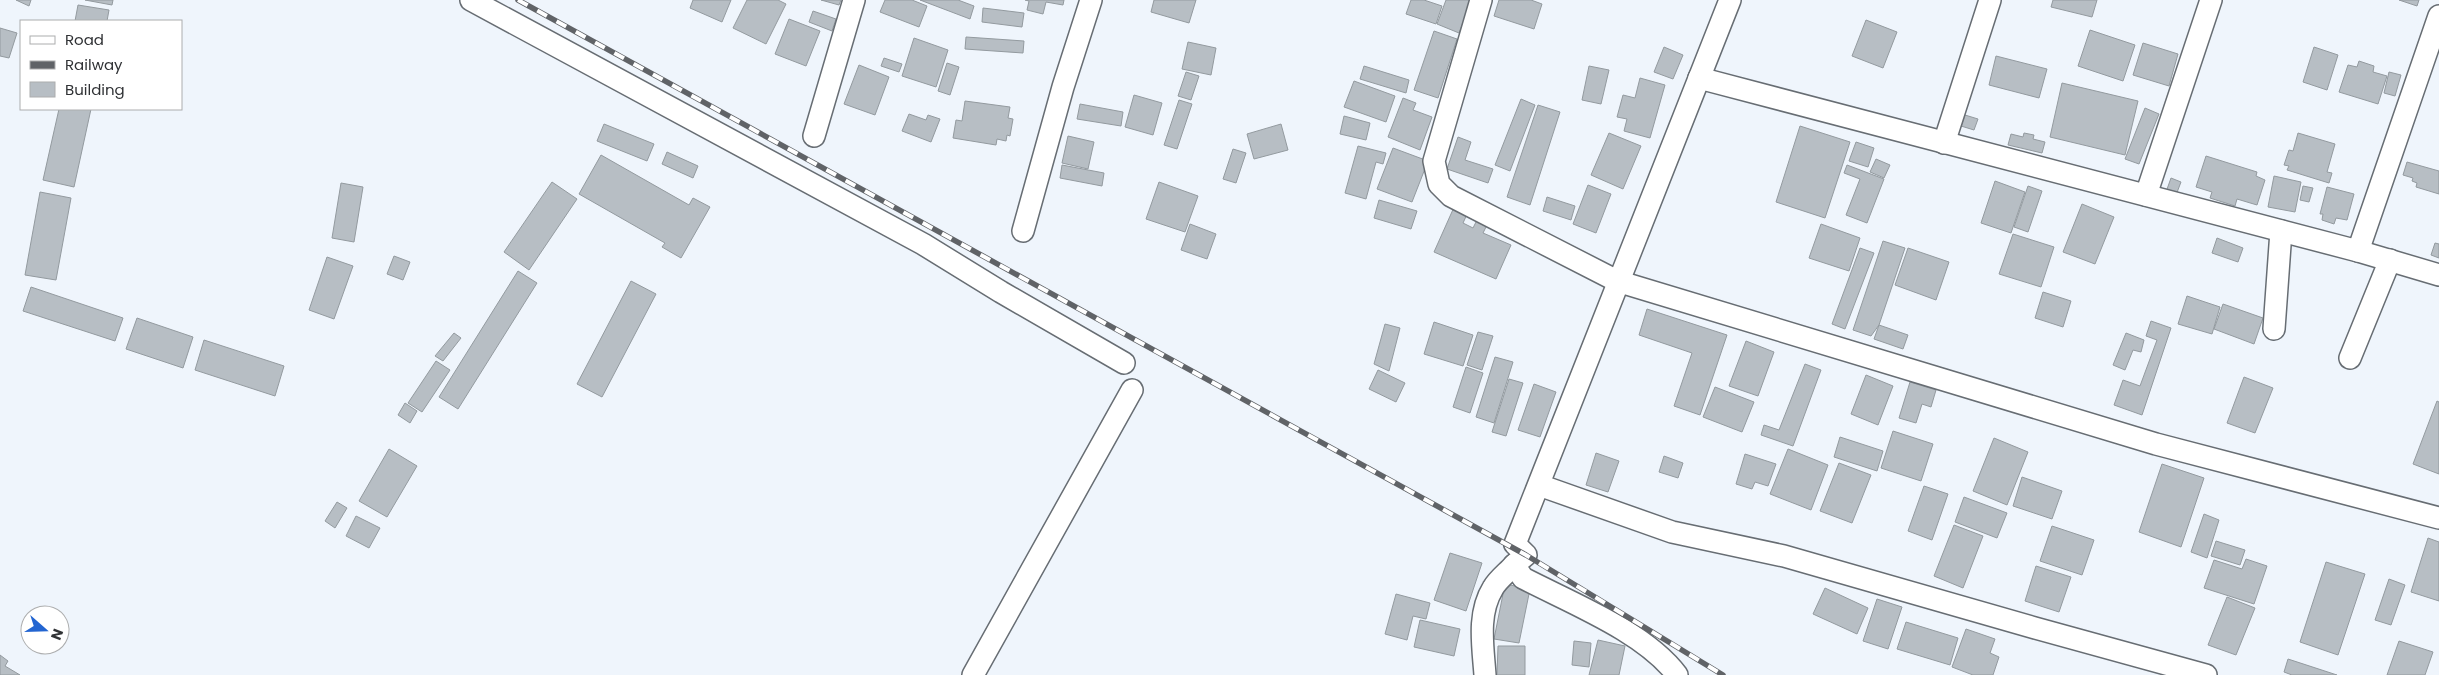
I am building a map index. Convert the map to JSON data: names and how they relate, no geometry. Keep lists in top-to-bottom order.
{
  "legend": ["Road", "Railway", "Building"],
  "north": "right"
}
